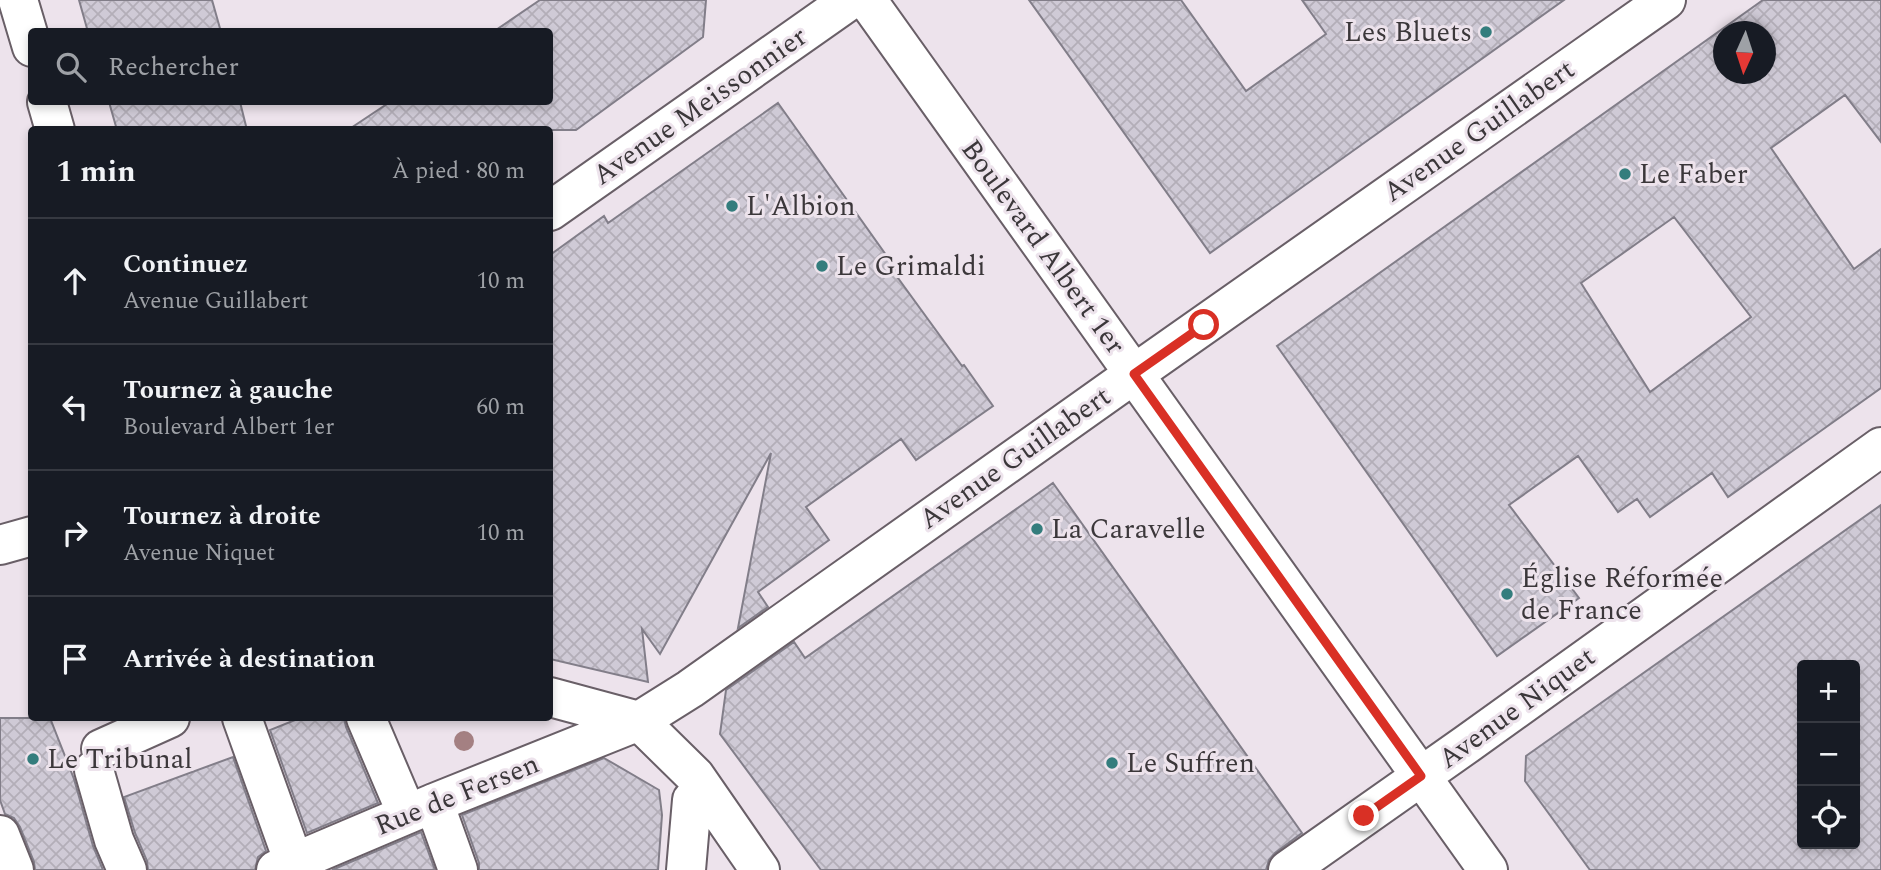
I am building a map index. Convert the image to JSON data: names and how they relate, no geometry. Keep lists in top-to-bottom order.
{
  "streets": {
    "street": [
      "Avenue Meissonnier",
      "Avenue Guillabert",
      "Boulevard Albert 1er",
      "Avenue Niquet",
      "Rue de Fersen"
    ]
  },
  "crossings": [
    ["Avenue Guillabert", "Boulevard Albert 1er"],
    ["Avenue Guillabert", "Rue de Fersen"],
    ["Boulevard Albert 1er", "Avenue Niquet"]
  ],
  "places": [
    "Les Bluets",
    "Le Faber",
    "L'Albion",
    "Le Grimaldi",
    "La Caravelle",
    "Église Réformée de France",
    "Le Tribunal",
    "Le Suffren"
  ],
  "north": "bottom",
  "page": {
    "search": "Rechercher",
    "heading": ["1 min", "À pied · 80 m"],
    "list": [
      ["Continuez", "Avenue Guillabert", "10 m"],
      ["Tournez à gauche", "Boulevard Albert 1er", "60 m"],
      ["Tournez à droite", "Avenue Niquet", "10 m"],
      "Arrivée à destination"
    ],
    "map_buttons": ["+", "−"]
  }
}
